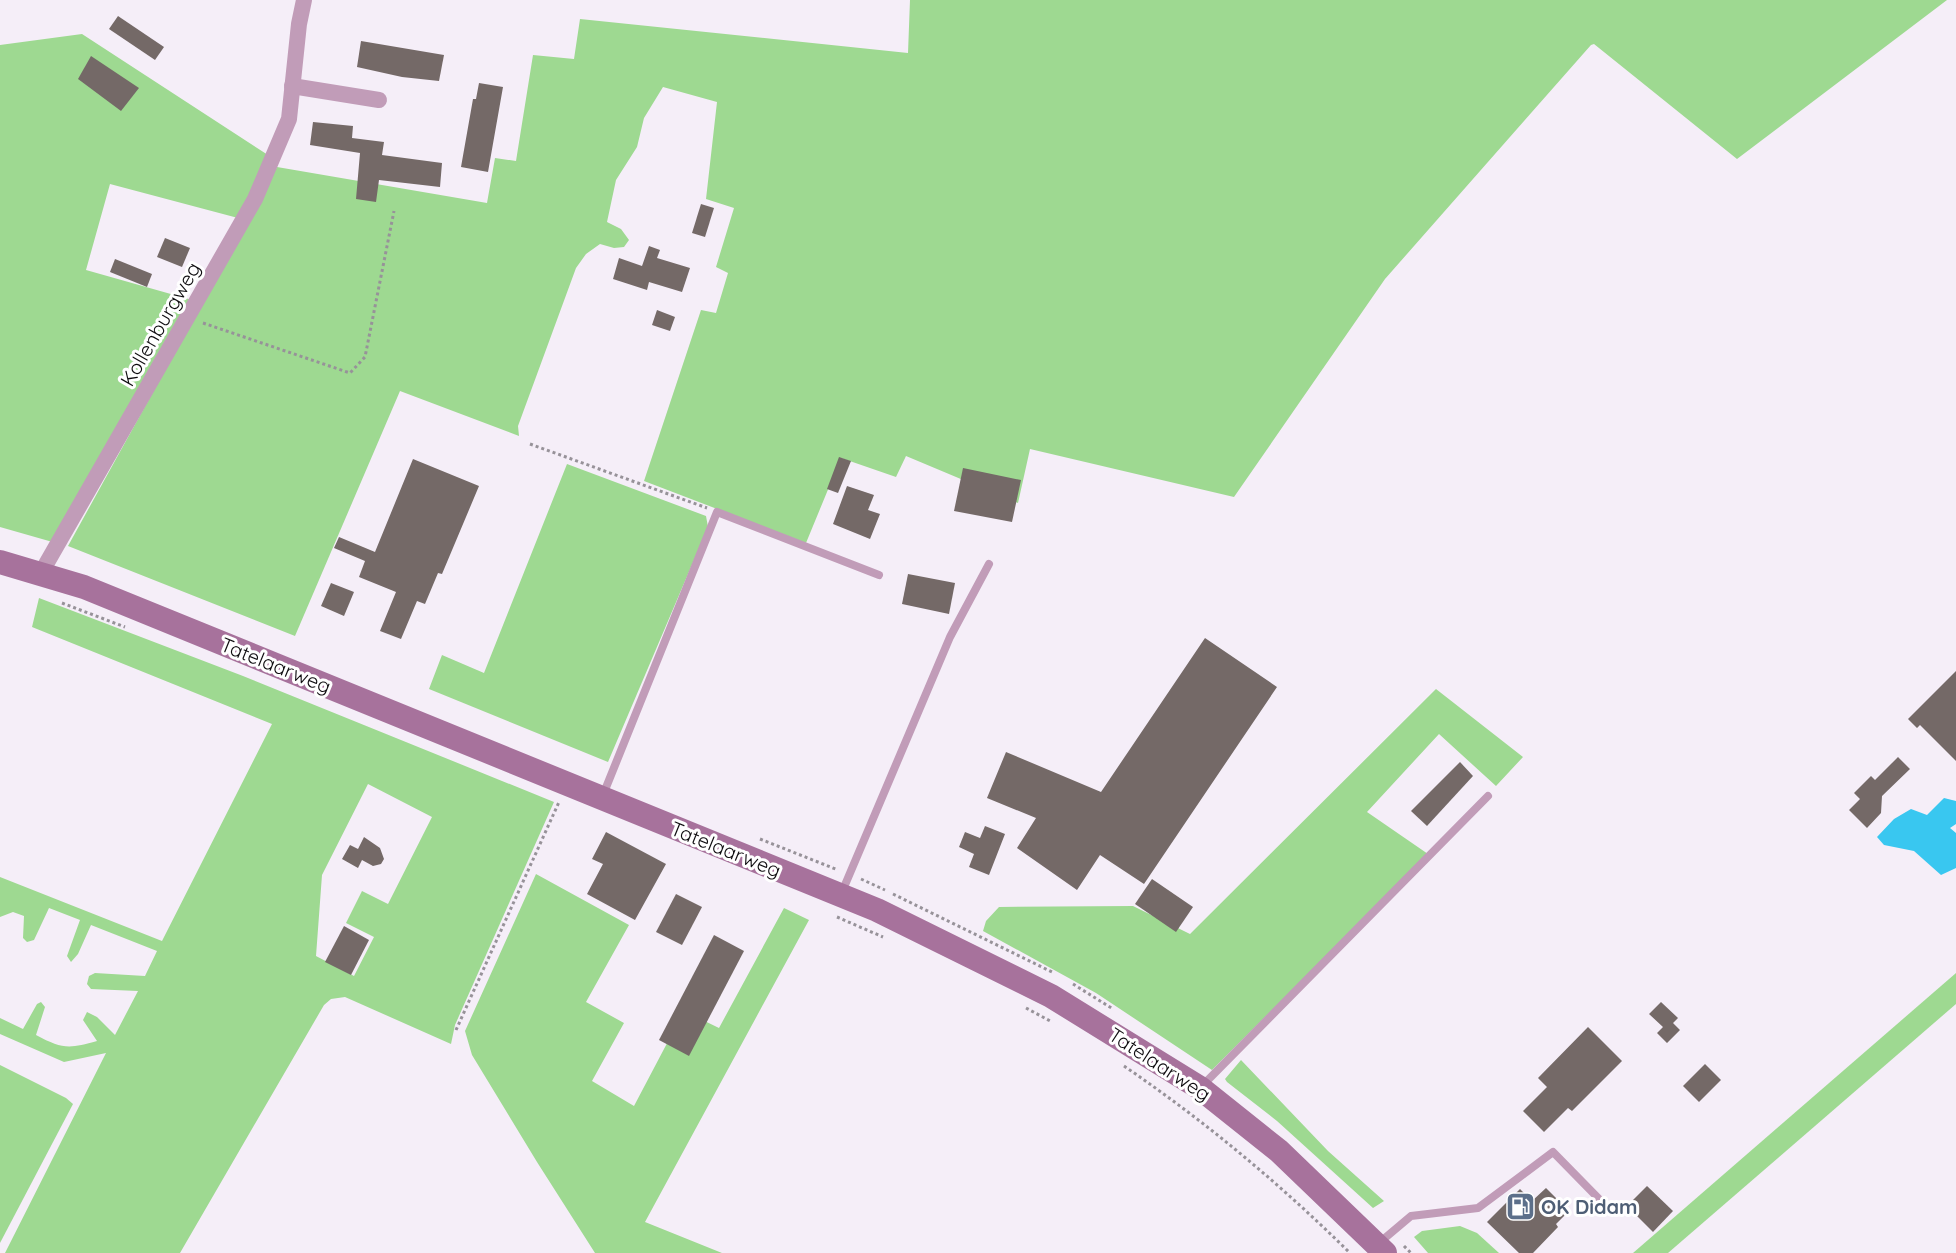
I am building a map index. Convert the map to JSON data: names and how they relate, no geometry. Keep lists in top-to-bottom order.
{
  "streets": {
    "main road": ["Tatelaarweg"],
    "street": ["Kollenburgweg"]
  },
  "crossings": [
    ["Kollenburgweg", "Tatelaarweg"]
  ],
  "places": {
    "fuel station": ["OK Didam"]
  }
}
